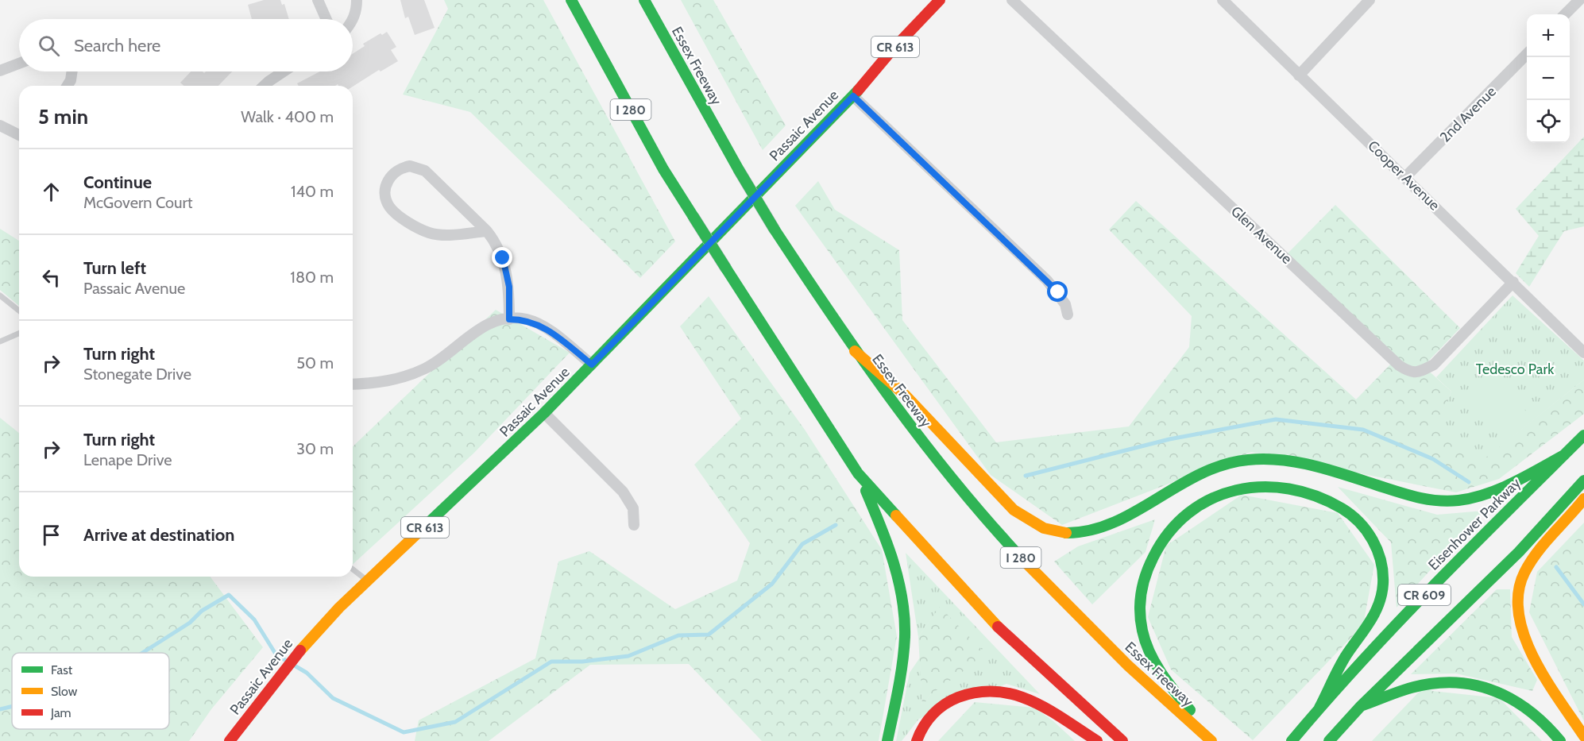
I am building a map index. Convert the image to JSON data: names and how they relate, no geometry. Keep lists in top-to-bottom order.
{
  "streets": {
    "main road": [
      "CR 613",
      "Essex Freeway",
      "I 280",
      "Passaic Avenue",
      "Eisenhower Parkway",
      "CR 609"
    ],
    "street": ["2nd Avenue", "Cooper Avenue", "Glen Avenue"]
  },
  "crossings": [
    ["2nd Avenue", "Cooper Avenue"],
    ["Cooper Avenue", "Glen Avenue"]
  ],
  "parks": ["Tedesco Park"],
  "legend": ["Fast", "Slow", "Jam"],
  "page": {
    "map_buttons": ["+", "−"],
    "search": "Search here",
    "heading": ["5 min", "Walk · 400 m"],
    "list": [
      ["Continue", "McGovern Court", "140 m"],
      ["Turn left", "Passaic Avenue", "180 m"],
      ["Turn right", "Stonegate Drive", "50 m"],
      ["Turn right", "Lenape Drive", "30 m"],
      "Arrive at destination"
    ]
  }
}
